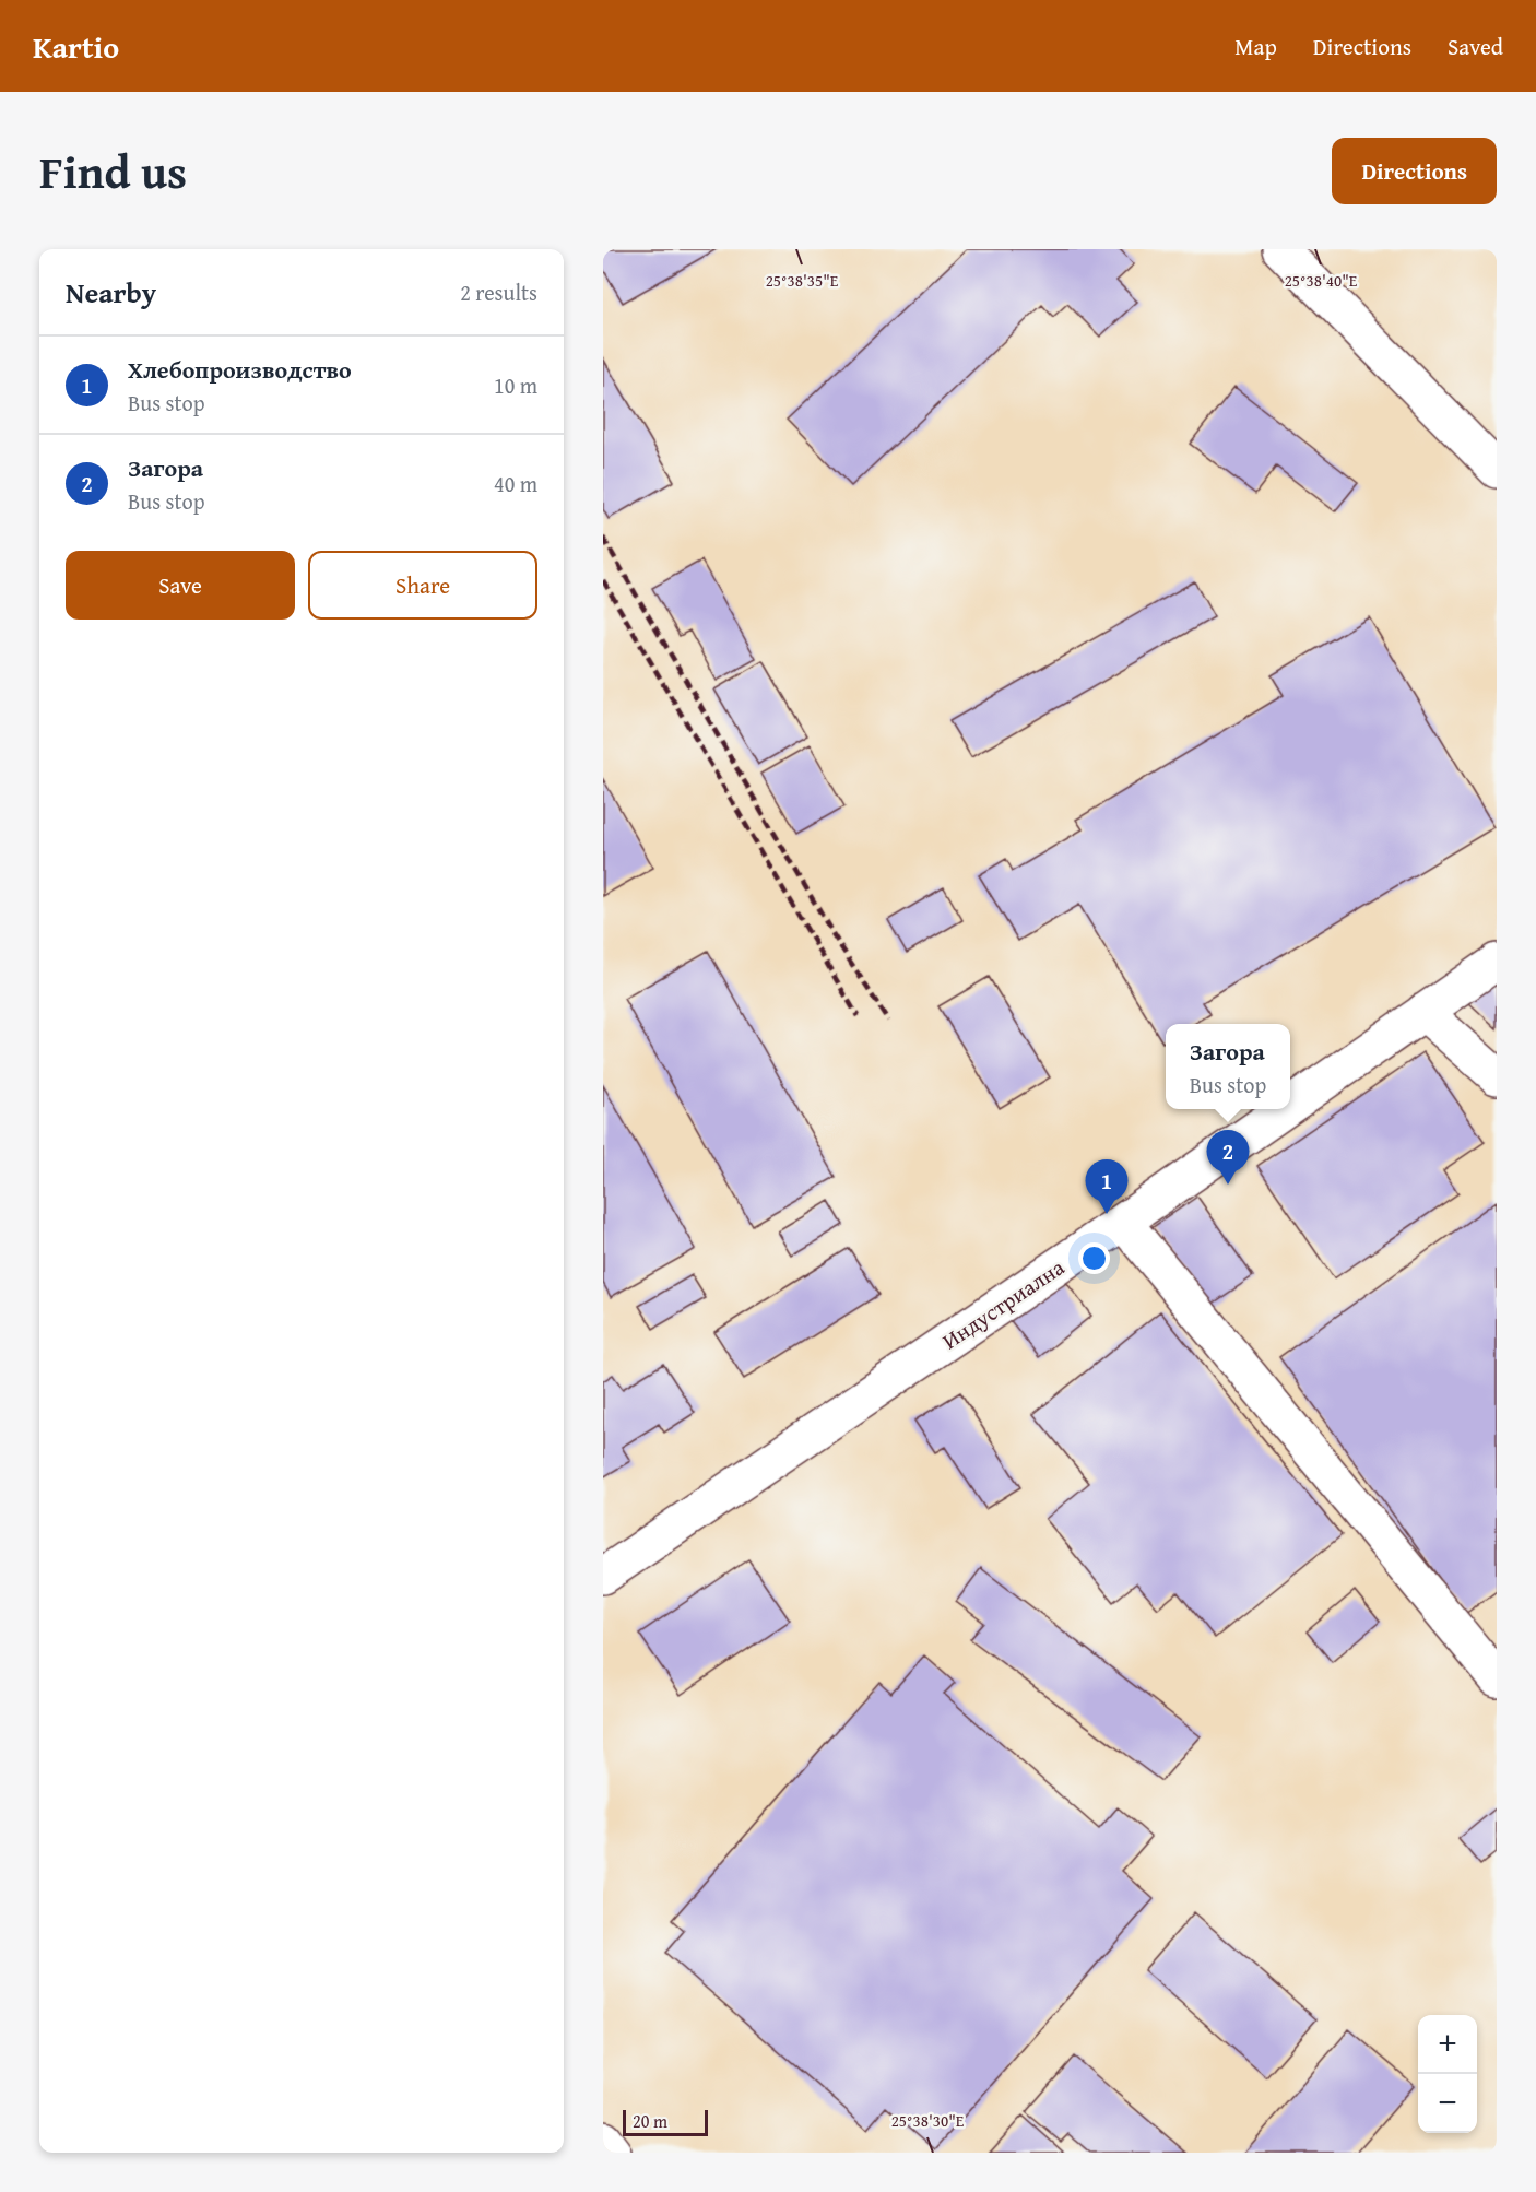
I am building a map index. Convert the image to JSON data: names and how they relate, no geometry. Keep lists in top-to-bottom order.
{
  "streets": {
    "street": ["Индустриална"]
  },
  "scale_bar": "20 m",
  "page": {
    "header": "Kartio",
    "nav": ["Map", "Directions", "Saved"],
    "title": "Find us",
    "buttons": [
      "Directions",
      ["Save", "Share"]
    ],
    "heading": ["Nearby", "2 results"],
    "list": [
      {
        "mark": "1",
        "name": "Хлебопроизводство",
        "note": "Bus stop",
        "value": "10 m"
      },
      {
        "mark": "2",
        "name": "Загора",
        "note": "Bus stop",
        "value": "40 m"
      }
    ],
    "popup": ["Загора", "Bus stop"],
    "pins": ["2", "1"],
    "map_buttons": ["+", "−"],
    "scale": "20 m"
  },
  "coordinates": ["25°38'35\"E", "25°38'40\"E", "25°38'30\"E"]
}
